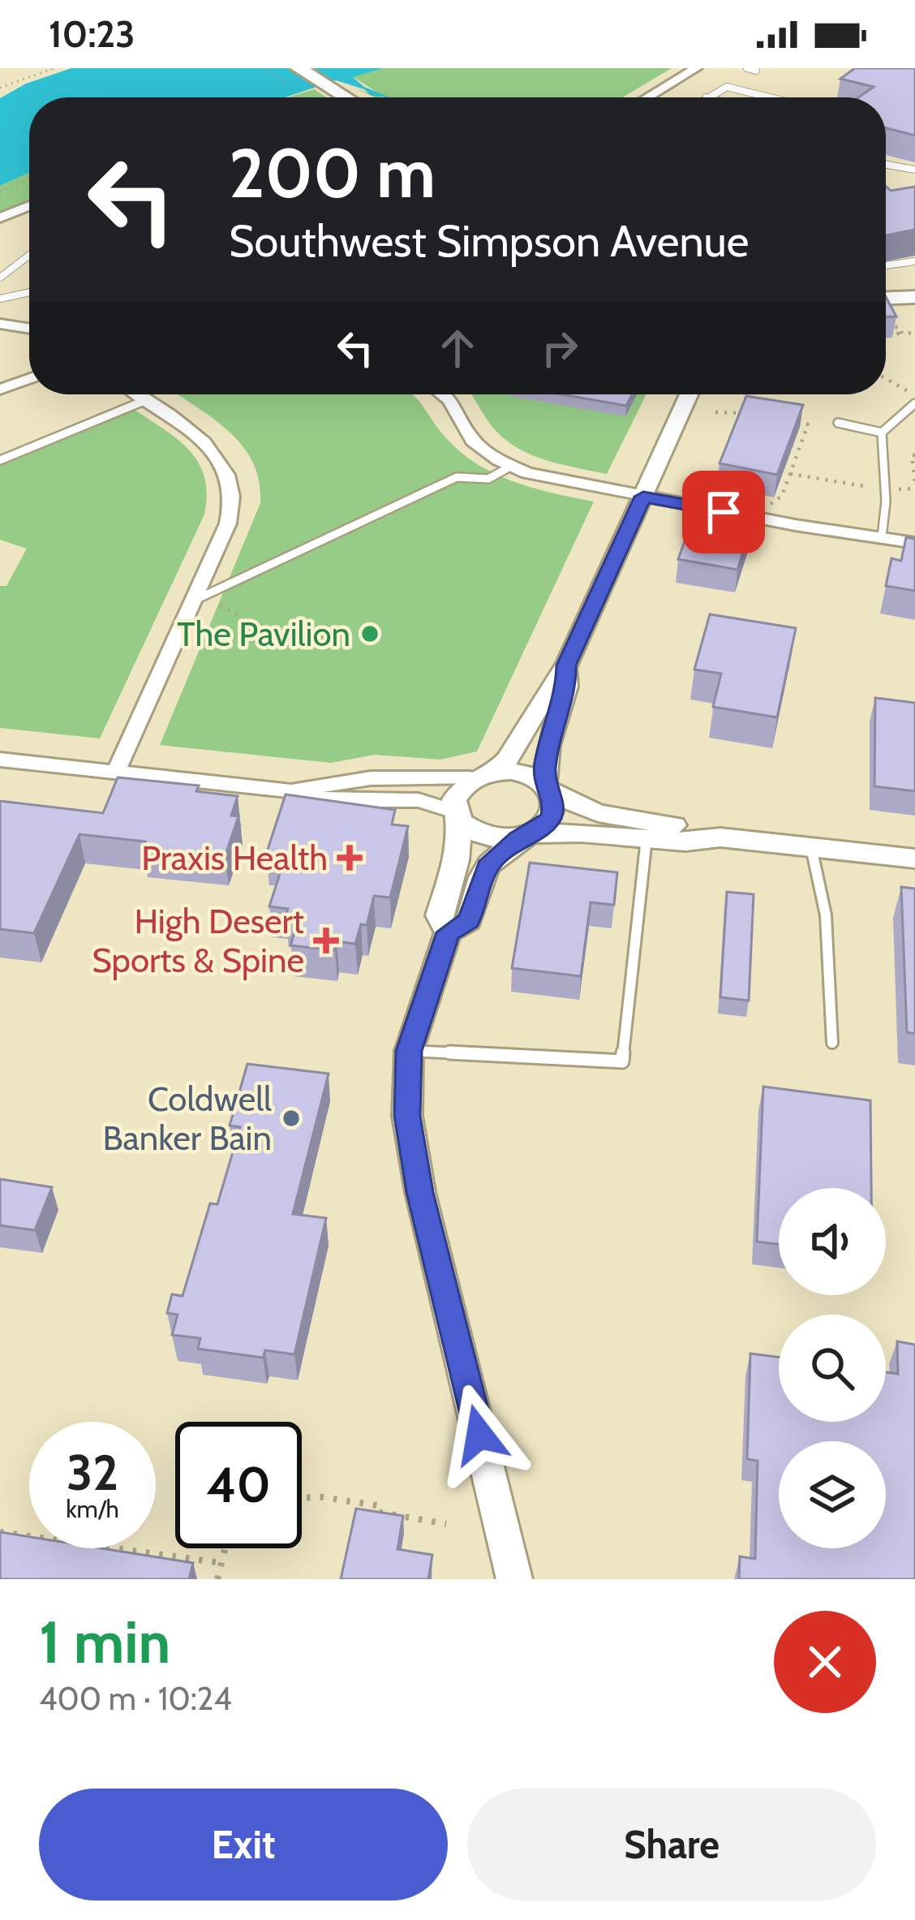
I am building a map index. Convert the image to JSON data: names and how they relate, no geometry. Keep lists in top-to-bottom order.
{
  "places": {
    "other": ["The Pavilion", "Coldwell Banker Bain"],
    "health": ["Praxis Health", "High Desert Sports & Spine"]
  },
  "page": {
    "status": "10:23",
    "turn": ["200 m", "Southwest Simpson Avenue"],
    "speed": "32 km/h",
    "limit": "40",
    "heading": ["1 min", "400 m · 10:24"],
    "buttons": ["Exit", "Share"]
  }
}
